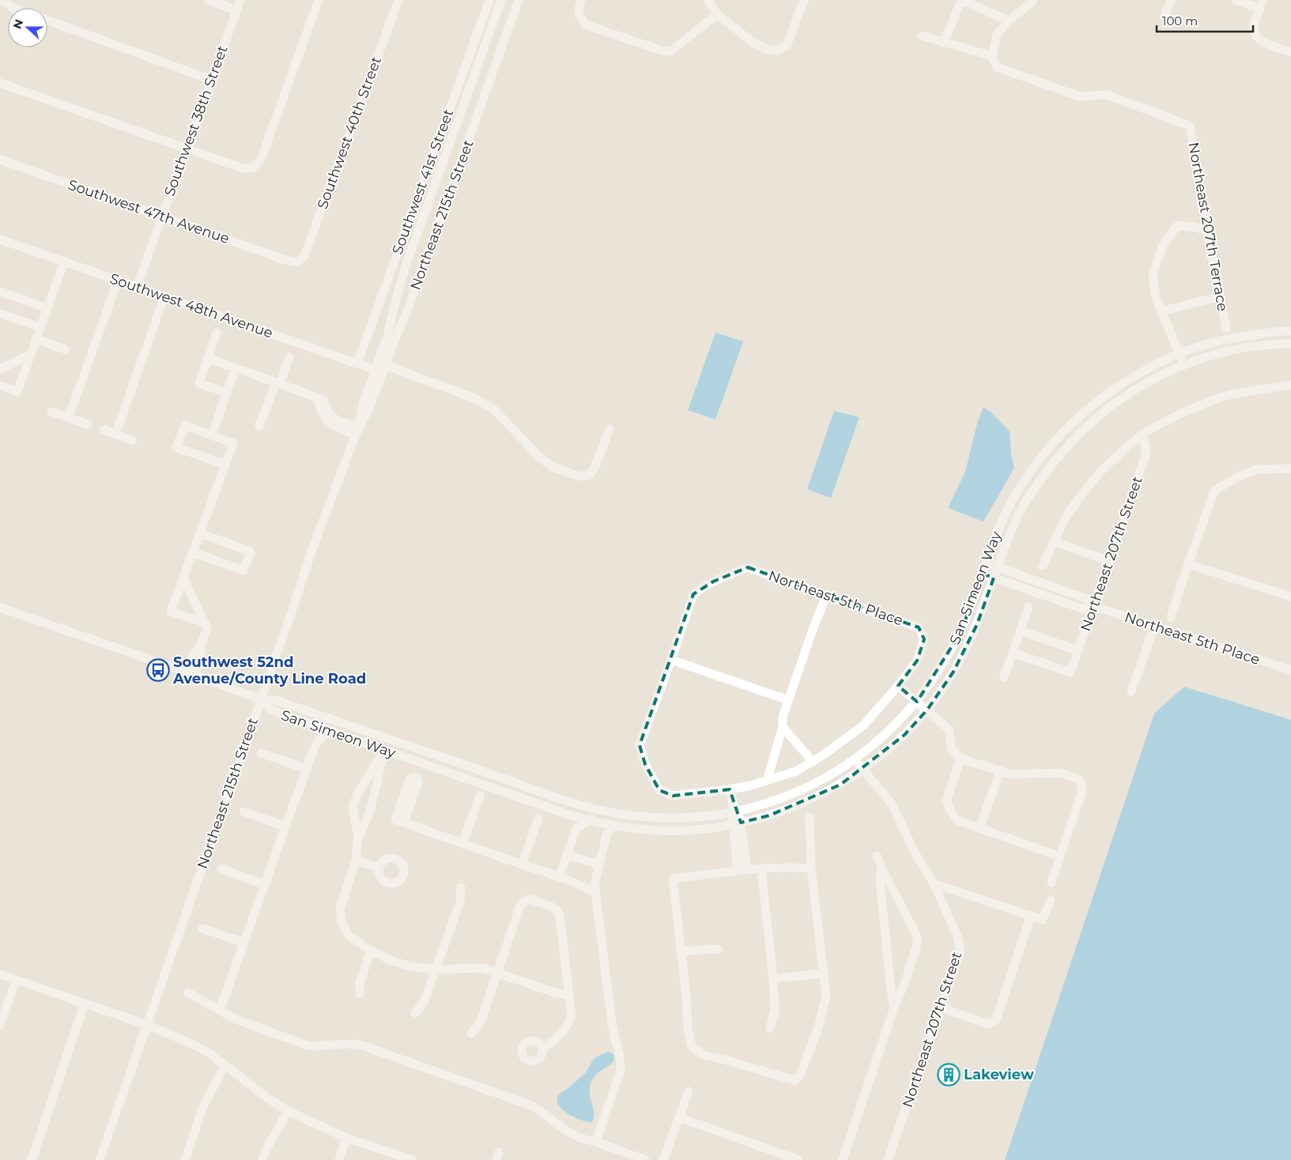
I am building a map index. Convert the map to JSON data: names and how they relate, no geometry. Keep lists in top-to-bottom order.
{
  "streets": {
    "street": [
      "Southwest 38th Street",
      "Southwest 40th Street",
      "Southwest 41st Street",
      "Southwest 47th Avenue",
      "Northeast 215th Street",
      "Northeast 207th Terrace",
      "Southwest 48th Avenue",
      "Northeast 207th Street",
      "San Simeon Way",
      "Northeast 5th Place"
    ]
  },
  "crossings": [
    ["Southwest 38th Street", "Southwest 47th Avenue"],
    ["Southwest 38th Street", "Southwest 48th Avenue"],
    ["Southwest 40th Street", "Southwest 47th Avenue"],
    ["Southwest 41st Street", "Southwest 48th Avenue"],
    ["Northeast 215th Street", "Southwest 48th Avenue"],
    ["Northeast 215th Street", "San Simeon Way"],
    ["Northeast 207th Street", "San Simeon Way"],
    ["Northeast 207th Street", "Northeast 5th Place"],
    ["San Simeon Way", "Northeast 5th Place"]
  ],
  "places": {
    "bus stop": ["Southwest 52nd Avenue/County Line Road"],
    "building": ["Lakeview"]
  },
  "scale_bar": "100 m",
  "north": "left"
}
